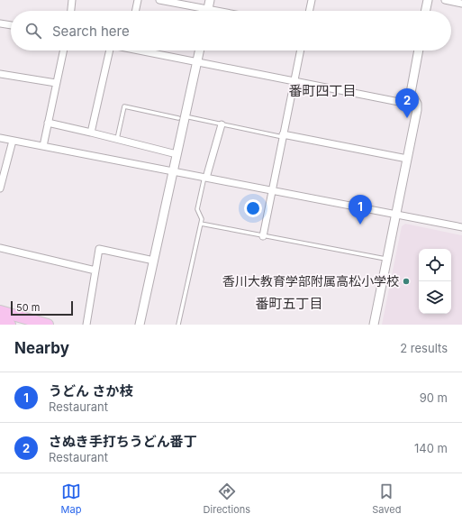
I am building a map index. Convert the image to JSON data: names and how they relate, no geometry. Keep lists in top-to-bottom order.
{
  "districts": ["番町四丁目", "番町五丁目"],
  "places": ["香川大教育学部附属高松小学校"],
  "scale_bar": "50 m",
  "page": {
    "search": "Search here",
    "pins": ["2", "1"],
    "scale": "50 m",
    "heading": ["Nearby", "2 results"],
    "list": [
      {
        "mark": "1",
        "name": "うどん さか枝",
        "note": "Restaurant",
        "value": "90 m"
      },
      {
        "mark": "2",
        "name": "さぬき手打ちうどん番丁",
        "note": "Restaurant",
        "value": "140 m"
      }
    ],
    "nav": ["Map", "Directions", "Saved"]
  }
}
